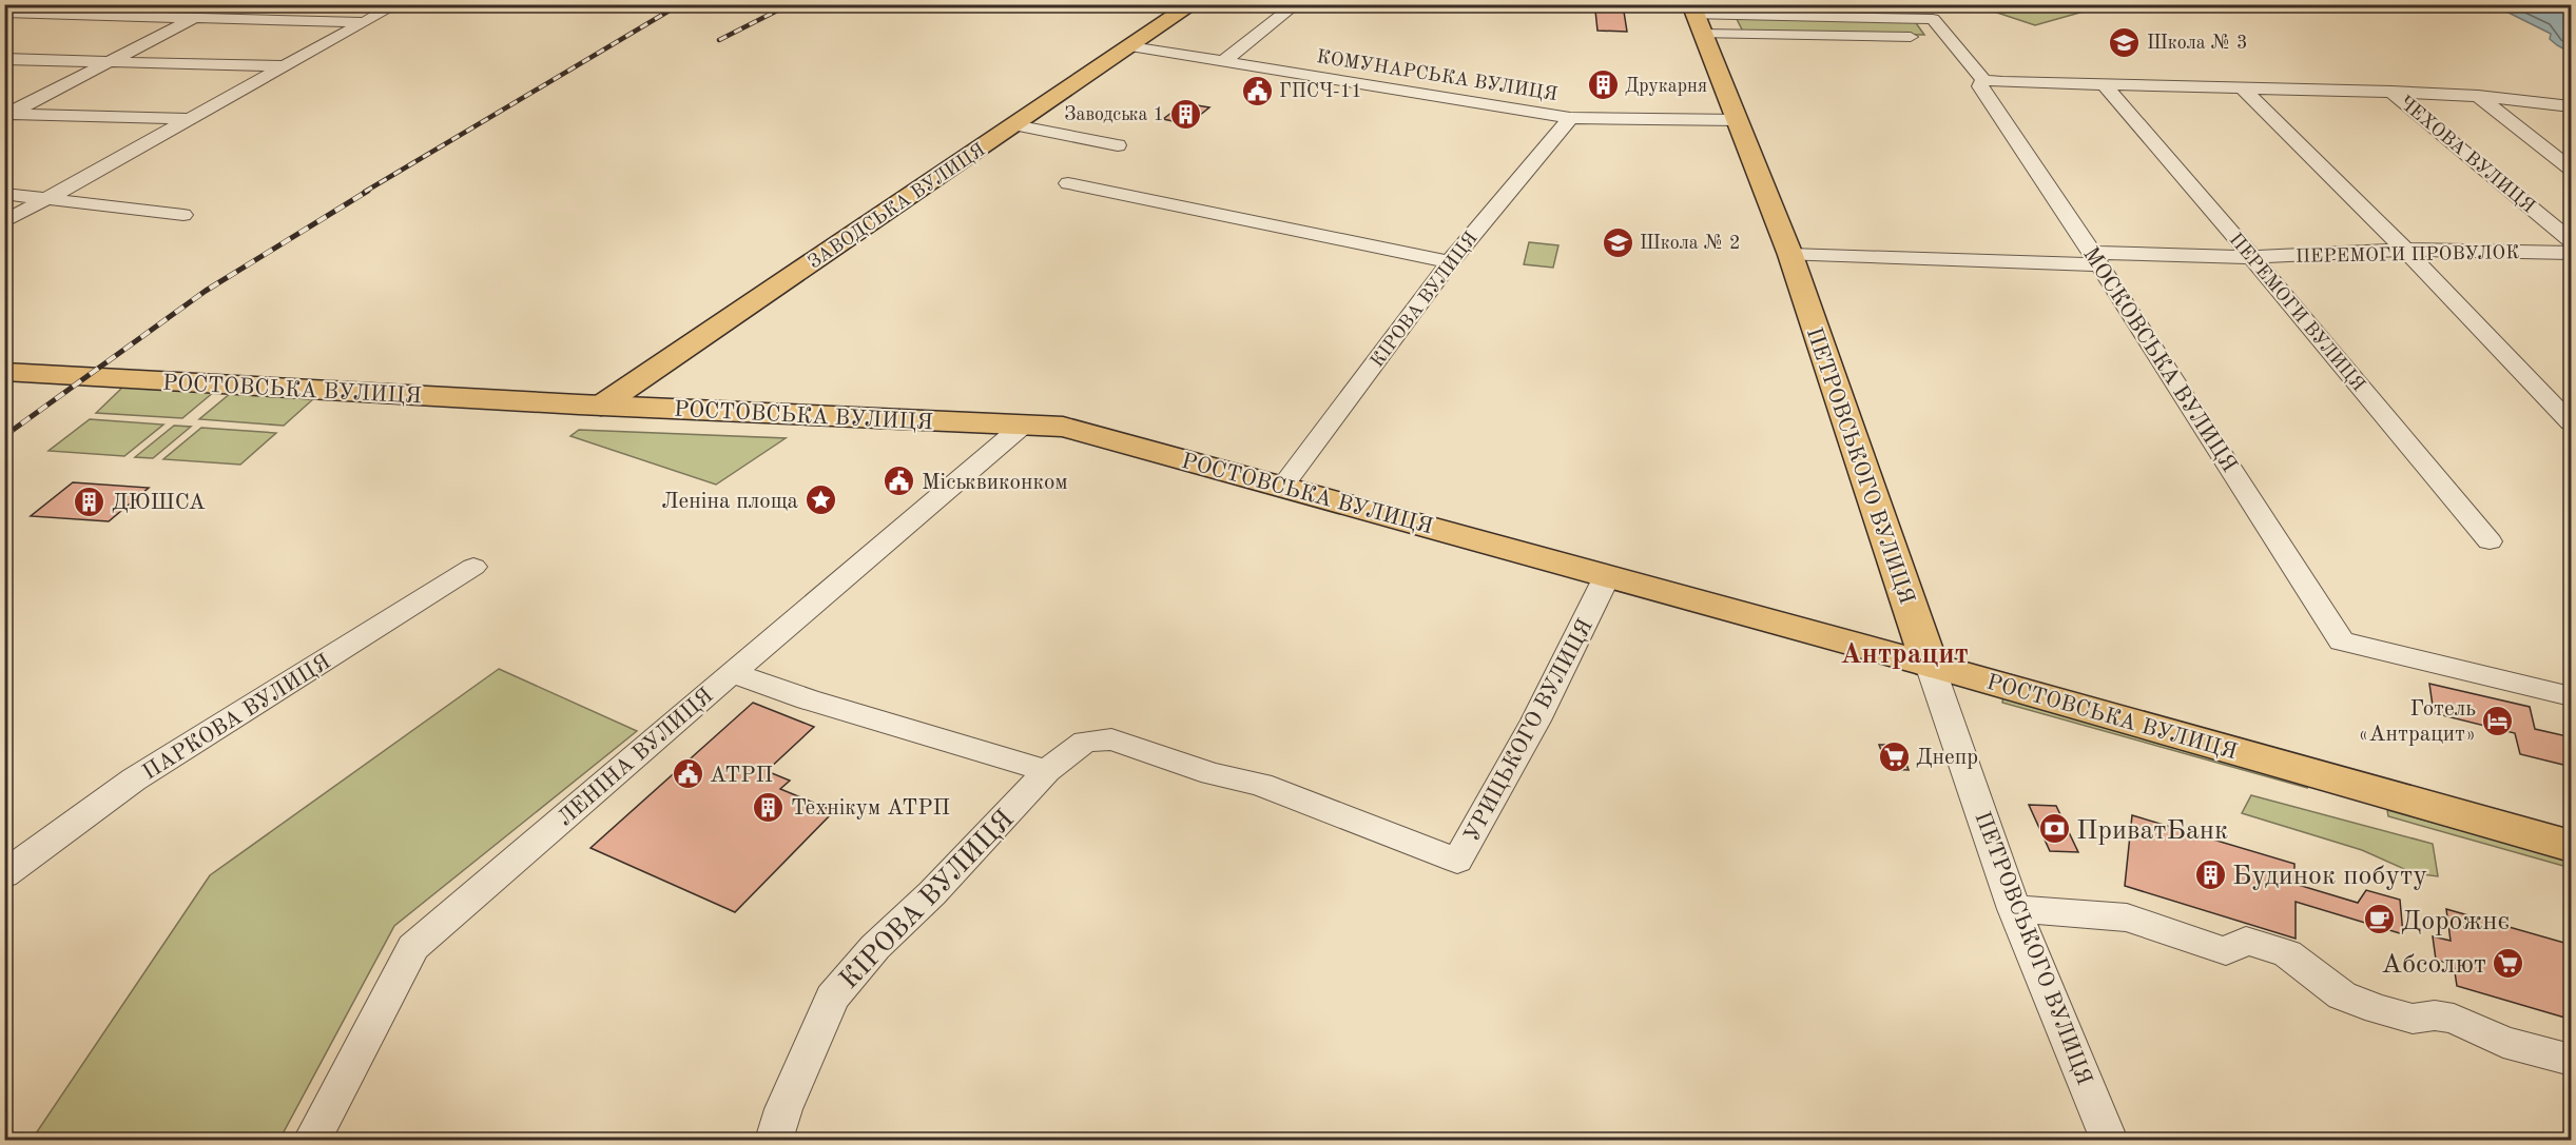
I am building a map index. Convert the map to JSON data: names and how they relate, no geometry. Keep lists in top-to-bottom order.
{
  "streets": {
    "main road": ["ЗАВОДСЬКА ВУЛИЦЯ", "РОСТОВСЬКА ВУЛИЦЯ", "ПЕТРОВСЬКОГО ВУЛИЦЯ"],
    "street": [
      "КОМУНАРСЬКА ВУЛИЦЯ",
      "ЧЕХОВА ВУЛИЦЯ",
      "ПЕРЕМОГИ ПРОВУЛОК",
      "КІРОВА ВУЛИЦЯ",
      "ПЕРЕМОГИ ВУЛИЦЯ",
      "МОСКОВСЬКА ВУЛИЦЯ",
      "ПАРКОВА ВУЛИЦЯ",
      "УРИЦЬКОГО ВУЛИЦЯ",
      "ЛЕНІНА ВУЛИЦЯ"
    ]
  },
  "crossings": [
    ["КОМУНАРСЬКА ВУЛИЦЯ", "ЗАВОДСЬКА ВУЛИЦЯ"],
    ["КОМУНАРСЬКА ВУЛИЦЯ", "КІРОВА ВУЛИЦЯ"],
    ["КОМУНАРСЬКА ВУЛИЦЯ", "ПЕТРОВСЬКОГО ВУЛИЦЯ"],
    ["ЗАВОДСЬКА ВУЛИЦЯ", "РОСТОВСЬКА ВУЛИЦЯ"],
    ["ПЕРЕМОГИ ПРОВУЛОК", "ПЕРЕМОГИ ВУЛИЦЯ"],
    ["ПЕРЕМОГИ ПРОВУЛОК", "МОСКОВСЬКА ВУЛИЦЯ"],
    ["ПЕРЕМОГИ ПРОВУЛОК", "ПЕТРОВСЬКОГО ВУЛИЦЯ"],
    ["КІРОВА ВУЛИЦЯ", "РОСТОВСЬКА ВУЛИЦЯ"],
    ["КІРОВА ВУЛИЦЯ", "УРИЦЬКОГО ВУЛИЦЯ"],
    ["РОСТОВСЬКА ВУЛИЦЯ", "ПЕТРОВСЬКОГО ВУЛИЦЯ"],
    ["РОСТОВСЬКА ВУЛИЦЯ", "УРИЦЬКОГО ВУЛИЦЯ"],
    ["РОСТОВСЬКА ВУЛИЦЯ", "ЛЕНІНА ВУЛИЦЯ"]
  ],
  "districts": ["Антрацит"],
  "places": {
    "school or university": ["Школа № 3", "Школа № 2"],
    "building": [
      "Друкарня",
      "Заводська 1",
      "ДЮШСА",
      "Технікум АТРП",
      "Будинок побуту"
    ],
    "public building": ["ГПСЧ-11", "Міськвиконком", "АТРП"],
    "place": ["Леніна площа"],
    "hotel": ["Готель «Антрацит»"],
    "supermarket": ["Днепр", "Абсолют"],
    "bank": ["ПриватБанк"],
    "cafe": ["Дорожнє"]
  }
}
